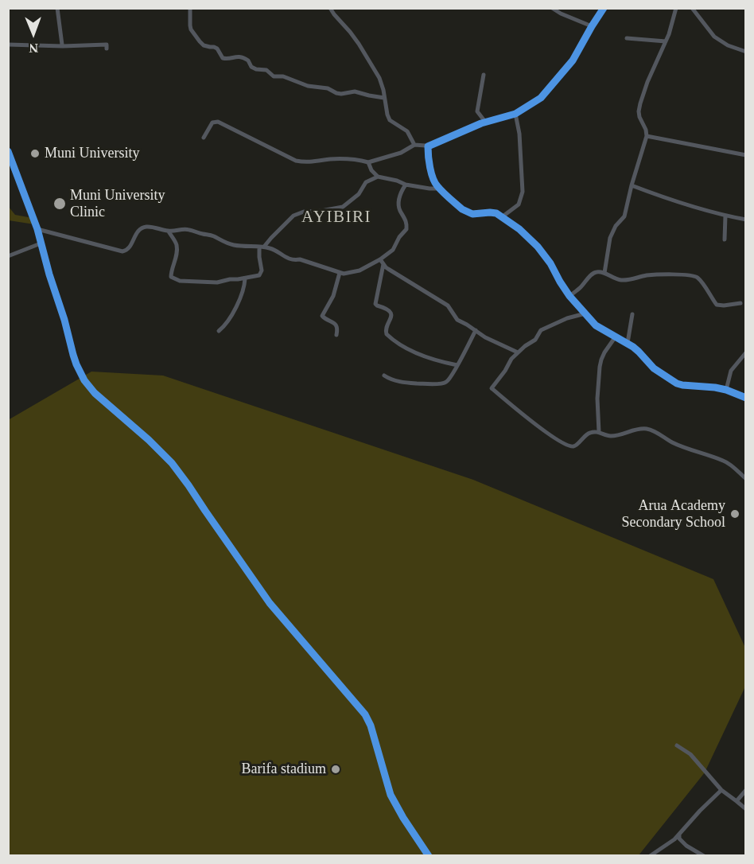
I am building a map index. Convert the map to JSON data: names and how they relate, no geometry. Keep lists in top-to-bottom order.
{
  "districts": ["AYIBIRI"],
  "places": [
    "Muni University",
    "Muni University Clinic",
    "Arua Academy Secondary School",
    "Barifa stadium"
  ],
  "north": "bottom"
}
